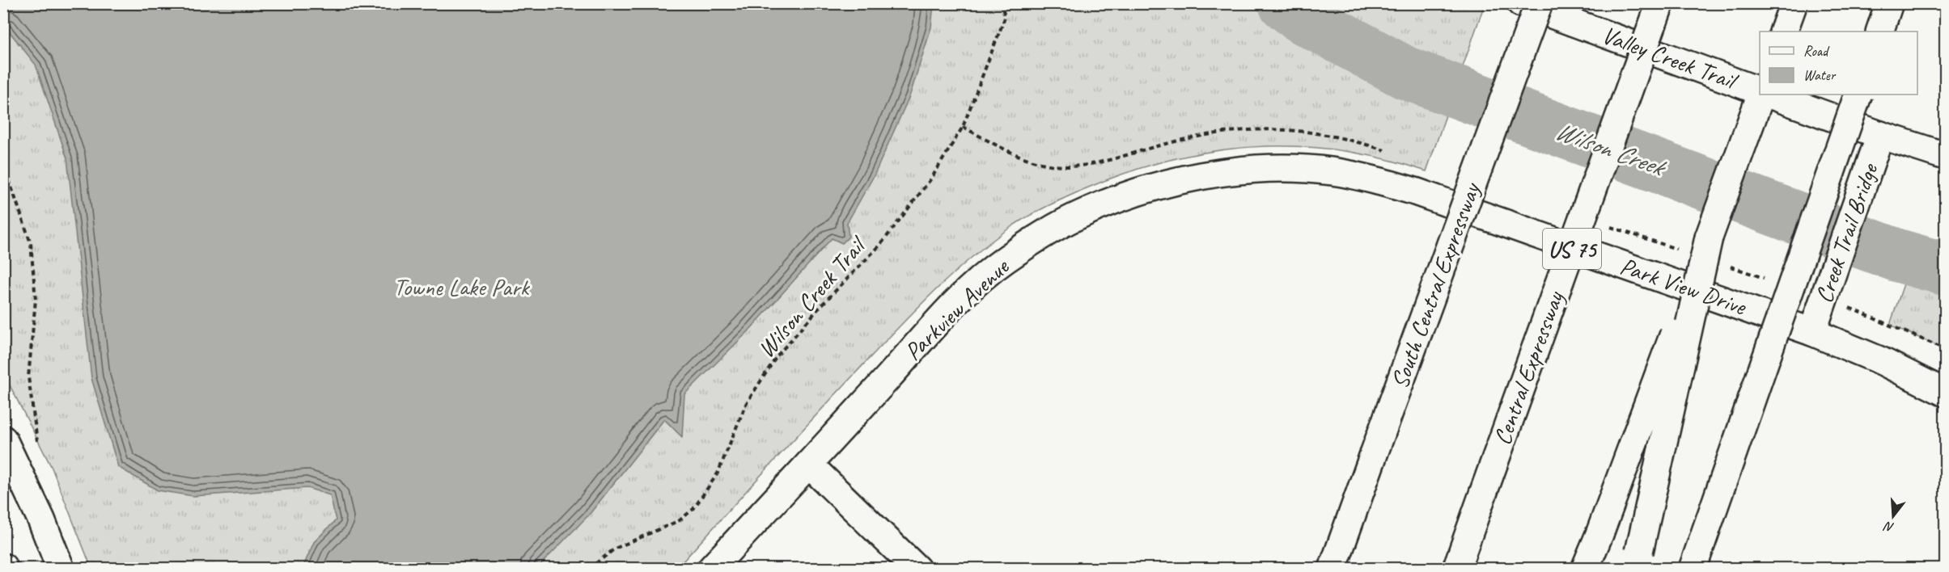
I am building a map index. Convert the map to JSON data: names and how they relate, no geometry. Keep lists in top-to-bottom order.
{
  "streets": {
    "main road": [
      "Valley Creek Trail",
      "Creek Trail Bridge",
      "US 75",
      "South Central Expressway",
      "Park View Drive",
      "Parkview Avenue",
      "Central Expressway"
    ],
    "path": ["Wilson Creek Trail"]
  },
  "crossings": [
    ["Valley Creek Trail", "Creek Trail Bridge"],
    ["Creek Trail Bridge", "Park View Drive"],
    ["Park View Drive", "Parkview Avenue"]
  ],
  "water": ["Wilson Creek"],
  "parks": ["Towne Lake Park"],
  "legend": ["Road", "Water"],
  "north": "bottom"
}
